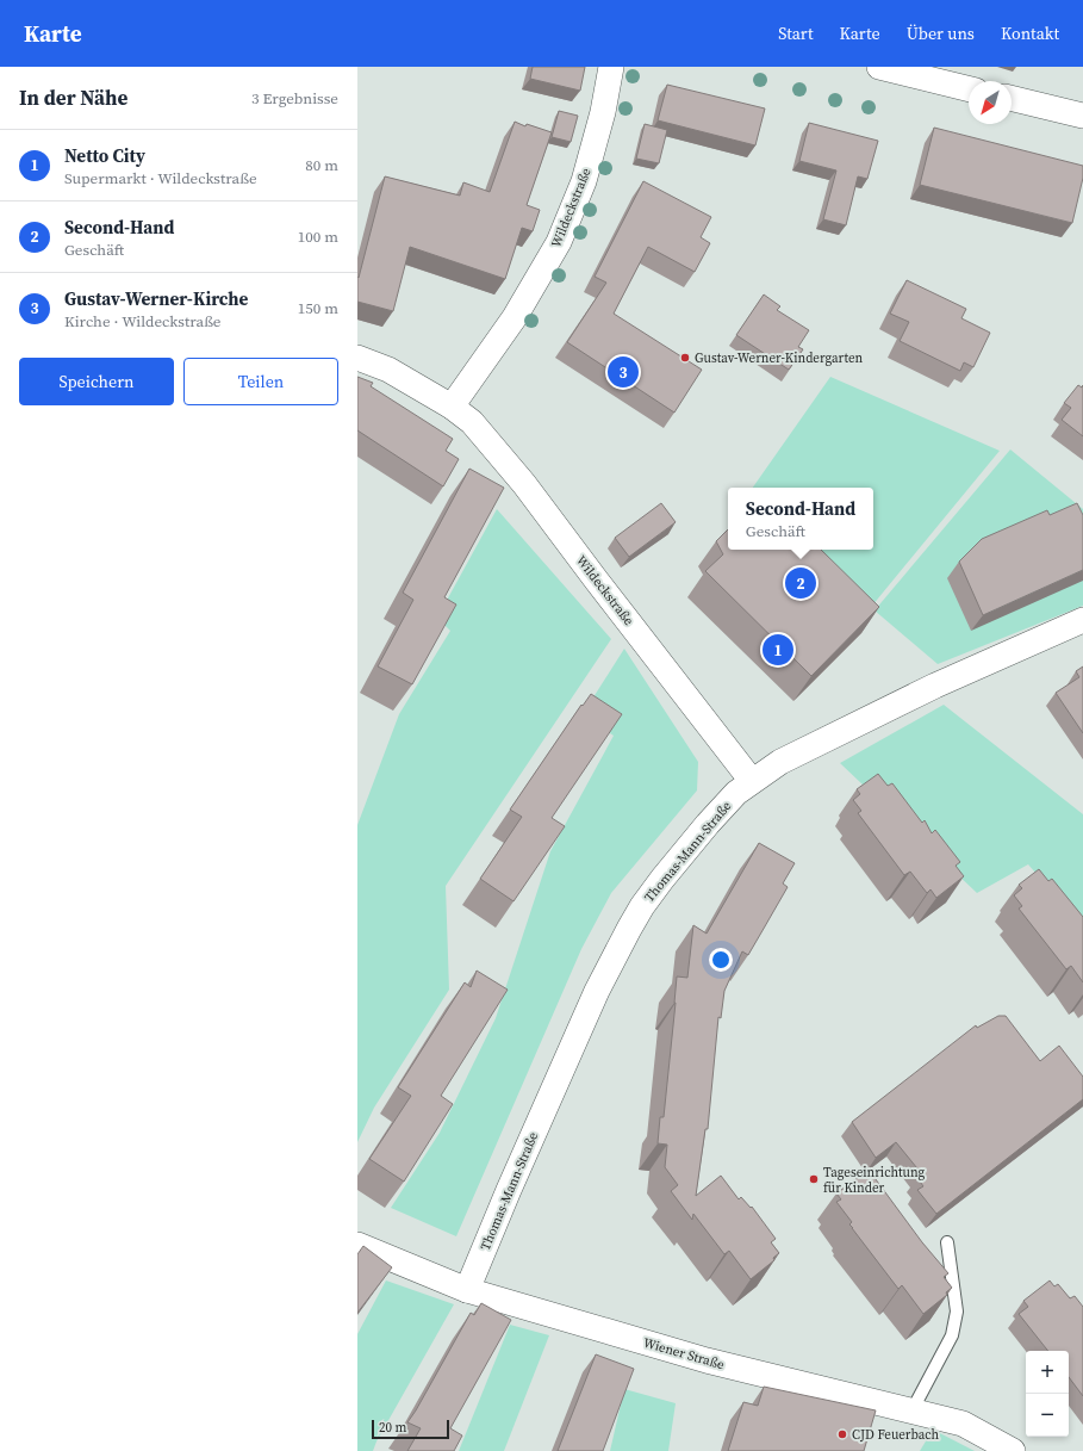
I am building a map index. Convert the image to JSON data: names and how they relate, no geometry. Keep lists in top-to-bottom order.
{
  "streets": {
    "street": ["Wildeckstraße", "Thomas-Mann-Straße", "Wiener Straße"]
  },
  "crossings": [
    ["Wildeckstraße", "Thomas-Mann-Straße"],
    ["Thomas-Mann-Straße", "Wiener Straße"]
  ],
  "places": ["Gustav-Werner-Kindergarten", "Tageseinrichtung für Kinder", "CJD Feuerbach"],
  "scale_bar": "20 m",
  "north": "bottom left",
  "page": {
    "header": "Karte",
    "nav": [
      "Start",
      "Karte",
      "Über uns",
      "Kontakt"
    ],
    "heading": ["In der Nähe", "3 Ergebnisse"],
    "list": [
      {
        "mark": "1",
        "name": "Netto City",
        "note": "Supermarkt · Wildeckstraße",
        "value": "80 m"
      },
      {
        "mark": "2",
        "name": "Second-Hand",
        "note": "Geschäft",
        "value": "100 m"
      },
      {
        "mark": "3",
        "name": "Gustav-Werner-Kirche",
        "note": "Kirche · Wildeckstraße",
        "value": "150 m"
      }
    ],
    "buttons": ["Speichern", "Teilen"],
    "pins": ["3", "2", "1"],
    "popup": ["Second-Hand", "Geschäft"],
    "map_buttons": ["+", "−"],
    "scale": "20 m"
  }
}
